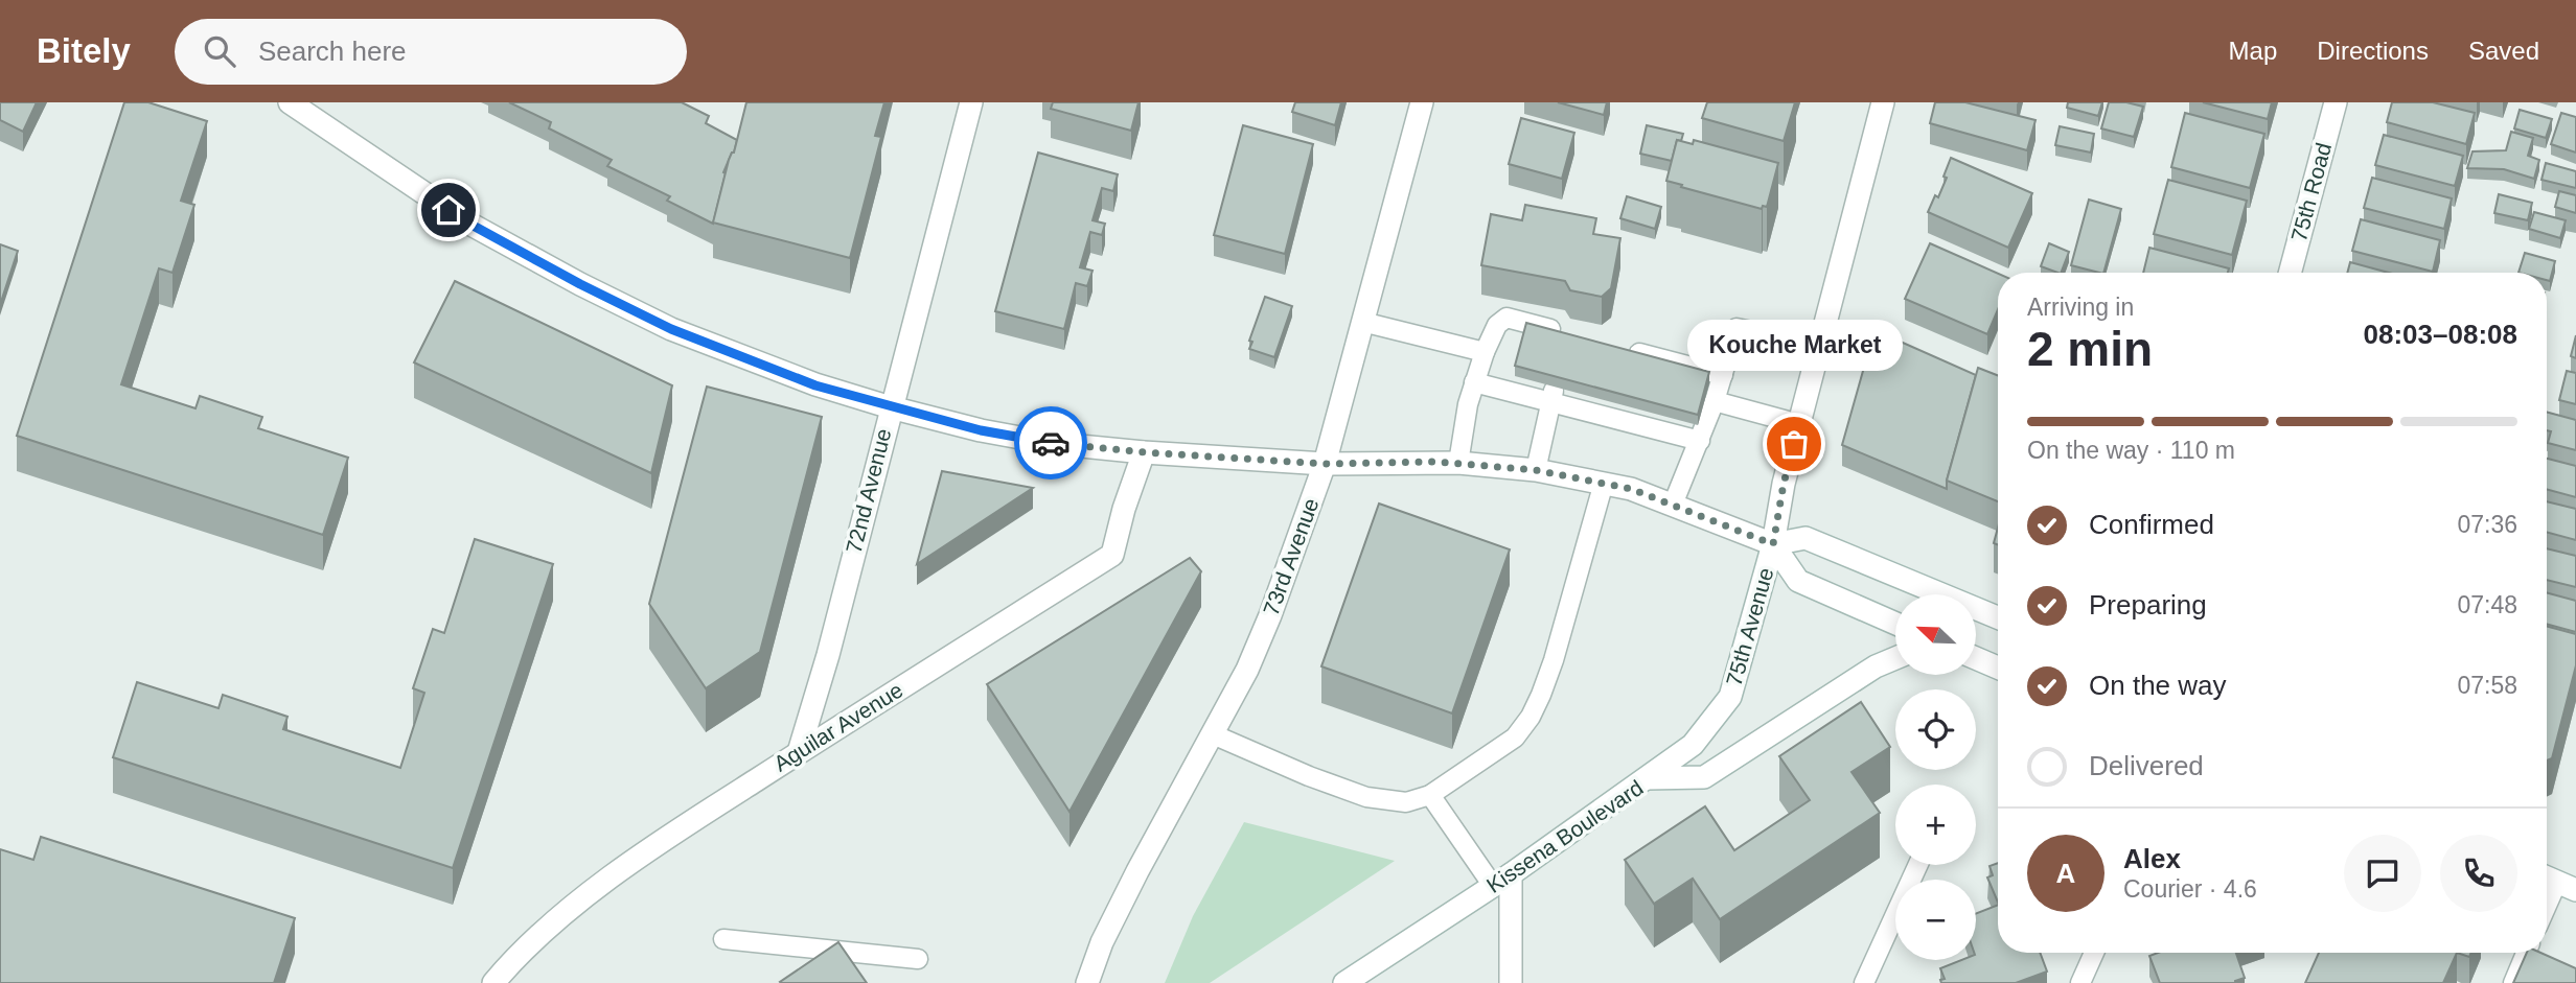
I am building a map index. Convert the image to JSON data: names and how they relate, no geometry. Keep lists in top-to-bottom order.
{
  "streets": {
    "street": [
      "75th Road",
      "72nd Avenue",
      "73rd Avenue",
      "75th Avenue",
      "Aguilar Avenue",
      "Kissena Boulevard"
    ]
  },
  "crossings": [
    ["72nd Avenue", "Aguilar Avenue"],
    ["75th Avenue", "Kissena Boulevard"]
  ],
  "places": ["Kouche Market"],
  "north": "top left",
  "page": {
    "header": "Bitely",
    "search": "Search here",
    "nav": ["Map", "Directions", "Saved"],
    "heading": ["2 min", "Arriving in", "08:03–08:08"],
    "panel": ["Alex", "Courier · 4.6"],
    "bubble": "Kouche Market",
    "bar": "On the way · 110 m",
    "list": [
      ["Confirmed", "07:36"],
      ["Preparing", "07:48"],
      ["On the way", "07:58"],
      "Delivered"
    ],
    "map_buttons": ["+", "−"],
    "round": "A"
  }
}
